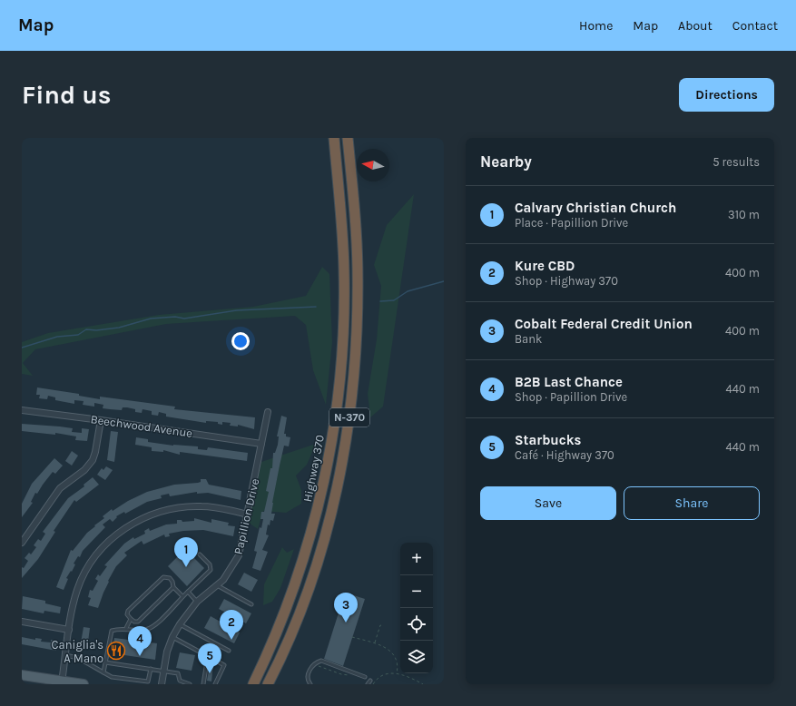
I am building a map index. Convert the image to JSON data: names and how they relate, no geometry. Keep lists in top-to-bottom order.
{
  "streets": {
    "highway": ["N-370", "Highway 370"],
    "street": ["Beechwood Avenue", "Papillion Drive"]
  },
  "crossings": [
    ["Beechwood Avenue", "Papillion Drive"]
  ],
  "places": {
    "restaurant": ["Caniglia's A Mano"]
  },
  "north": "left",
  "page": {
    "header": "Map",
    "nav": [
      "Home",
      "Map",
      "About",
      "Contact"
    ],
    "buttons": [
      "Directions",
      ["Save", "Share"]
    ],
    "title": "Find us",
    "heading": ["Nearby", "5 results"],
    "list": [
      {
        "mark": "1",
        "name": "Calvary Christian Church",
        "note": "Place · Papillion Drive",
        "value": "310 m"
      },
      {
        "mark": "2",
        "name": "Kure CBD",
        "note": "Shop · Highway 370",
        "value": "400 m"
      },
      {
        "mark": "3",
        "name": "Cobalt Federal Credit Union",
        "note": "Bank",
        "value": "400 m"
      },
      {
        "mark": "4",
        "name": "B2B Last Chance",
        "note": "Shop · Papillion Drive",
        "value": "440 m"
      },
      {
        "mark": "5",
        "name": "Starbucks",
        "note": "Café · Highway 370",
        "value": "440 m"
      }
    ],
    "pins": [
      "1",
      "3",
      "2",
      "4",
      "5"
    ],
    "map_buttons": ["+", "−"]
  }
}
